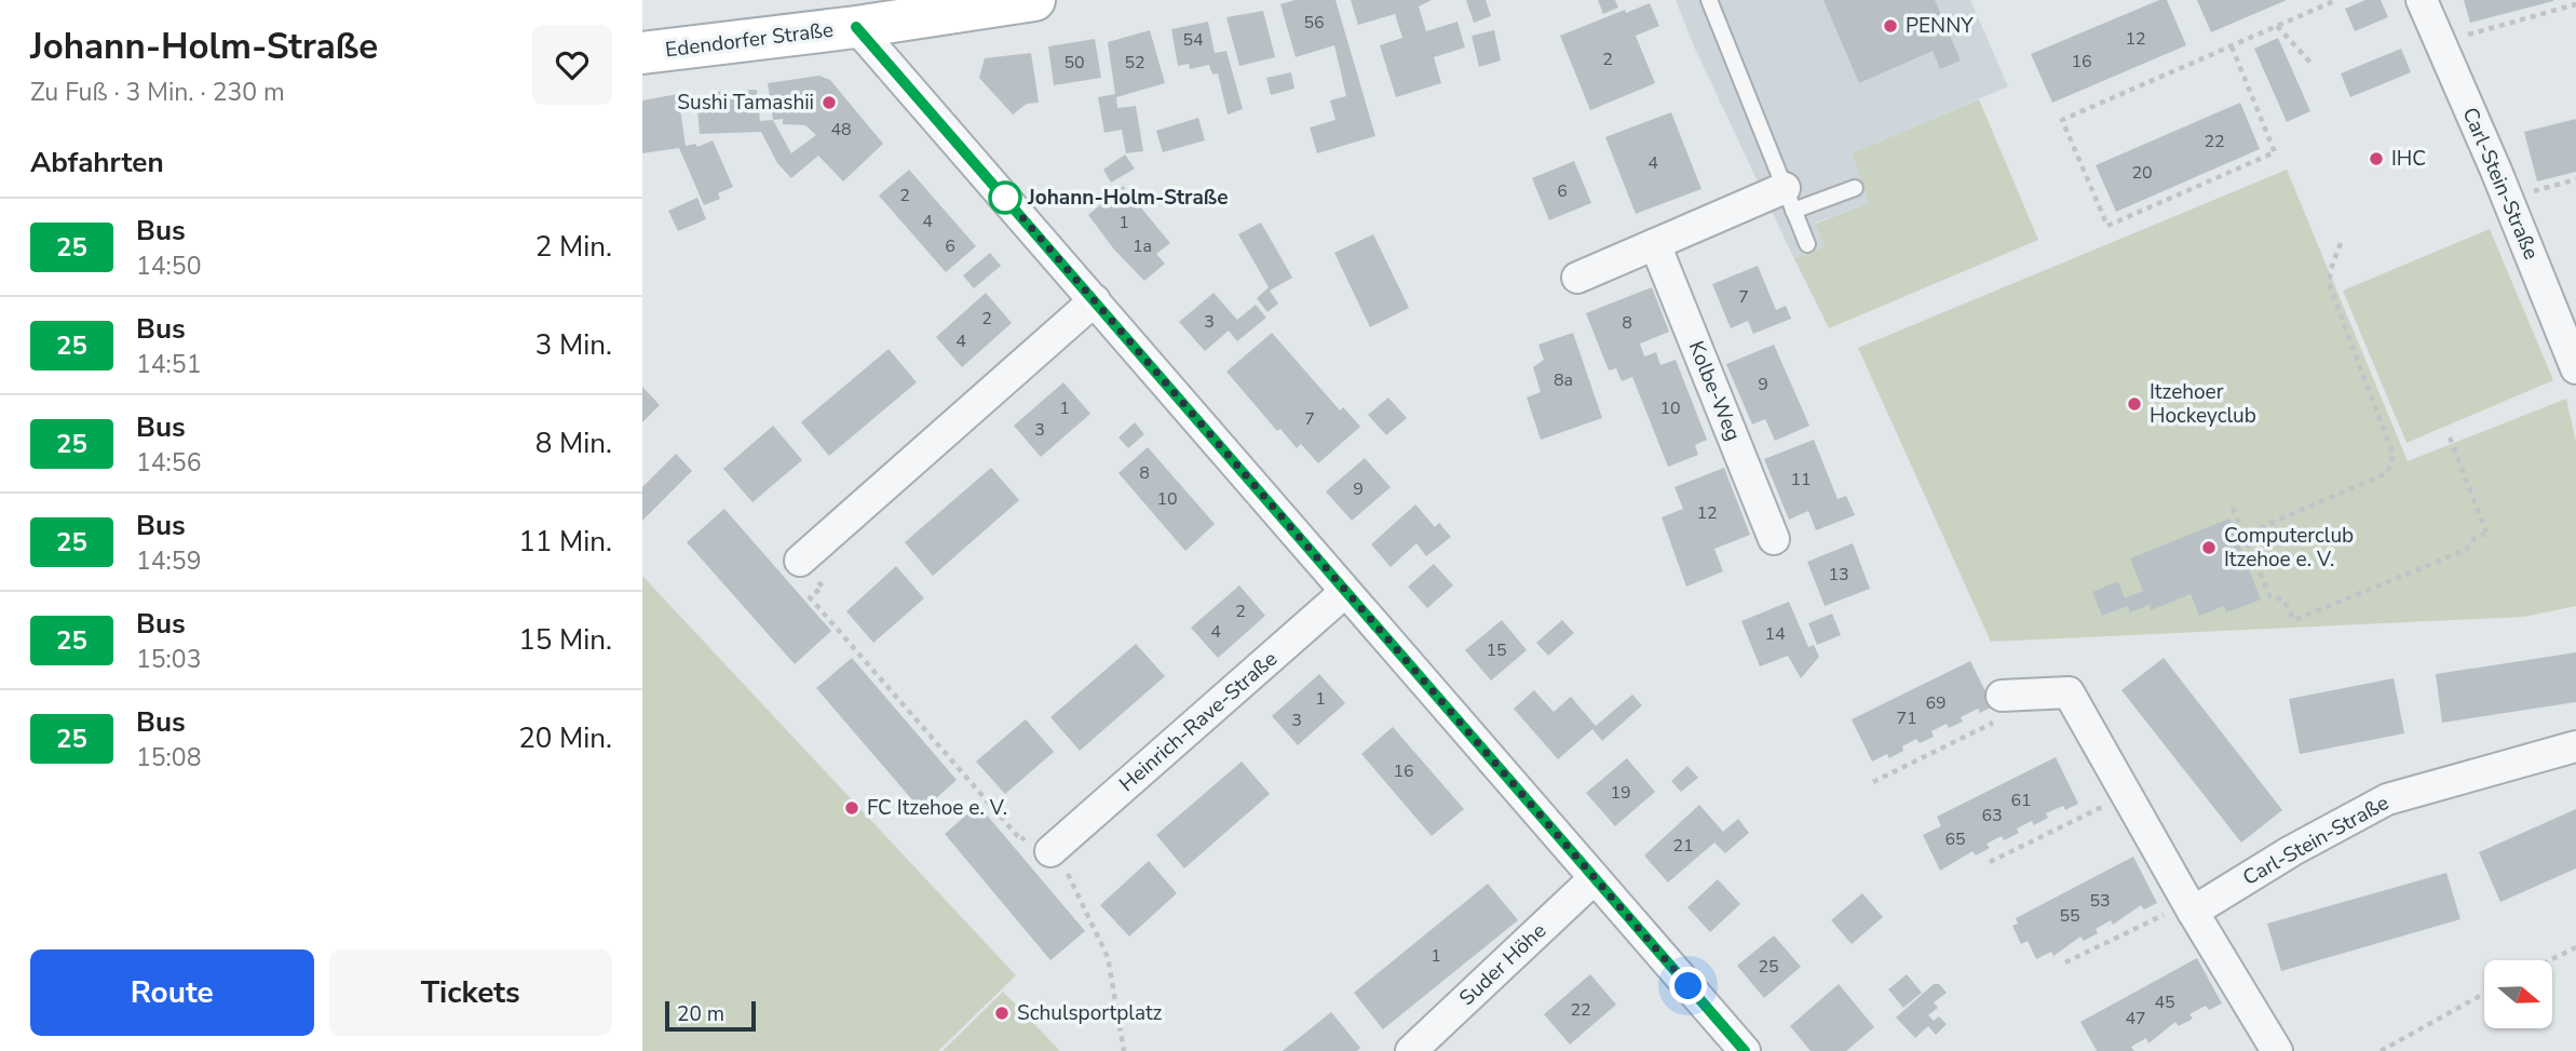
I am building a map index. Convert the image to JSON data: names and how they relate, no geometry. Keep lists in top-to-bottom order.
{
  "streets": {
    "street": [
      "Edendorfer Straße",
      "Carl-Stein-Straße",
      "Kolbe-Weg",
      "Heinrich-Rave-Straße",
      "Suder Höhe"
    ]
  },
  "places": [
    "PENNY",
    "Sushi Tamashii",
    "IHC",
    "Johann-Holm-Straße",
    "Itzehoer Hockeyclub",
    "Computerclub Itzehoe e. V.",
    "FC Itzehoe e. V.",
    "Schulsportplatz"
  ],
  "lines": ["bus line 25"],
  "house_numbers": [
    "56",
    "12",
    "54",
    "2",
    "16",
    "50",
    "52",
    "48",
    "22",
    "4",
    "20",
    "6",
    "2",
    "4",
    "1",
    "6",
    "1a",
    "7",
    "2",
    "3",
    "8",
    "4",
    "8a",
    "9",
    "1",
    "10",
    "7",
    "3",
    "8",
    "11",
    "9",
    "10",
    "12",
    "13",
    "2",
    "4",
    "14",
    "15",
    "1",
    "69",
    "71",
    "3",
    "16",
    "19",
    "61",
    "63",
    "65",
    "21",
    "53",
    "55",
    "1",
    "25",
    "45",
    "22",
    "47"
  ],
  "scale_bar": "20 m",
  "north": "right",
  "page": {
    "heading": [
      ["Johann-Holm-Straße", "Zu Fuß · 3 Min. · 230 m"],
      "Abfahrten"
    ],
    "list": [
      {
        "mark": "25",
        "name": "Bus",
        "note": "14:50",
        "value": "2 Min."
      },
      {
        "mark": "25",
        "name": "Bus",
        "note": "14:51",
        "value": "3 Min."
      },
      {
        "mark": "25",
        "name": "Bus",
        "note": "14:56",
        "value": "8 Min."
      },
      {
        "mark": "25",
        "name": "Bus",
        "note": "14:59",
        "value": "11 Min."
      },
      {
        "mark": "25",
        "name": "Bus",
        "note": "15:03",
        "value": "15 Min."
      },
      {
        "mark": "25",
        "name": "Bus",
        "note": "15:08",
        "value": "20 Min."
      }
    ],
    "buttons": ["Route", "Tickets"],
    "scale": "20 m"
  }
}
